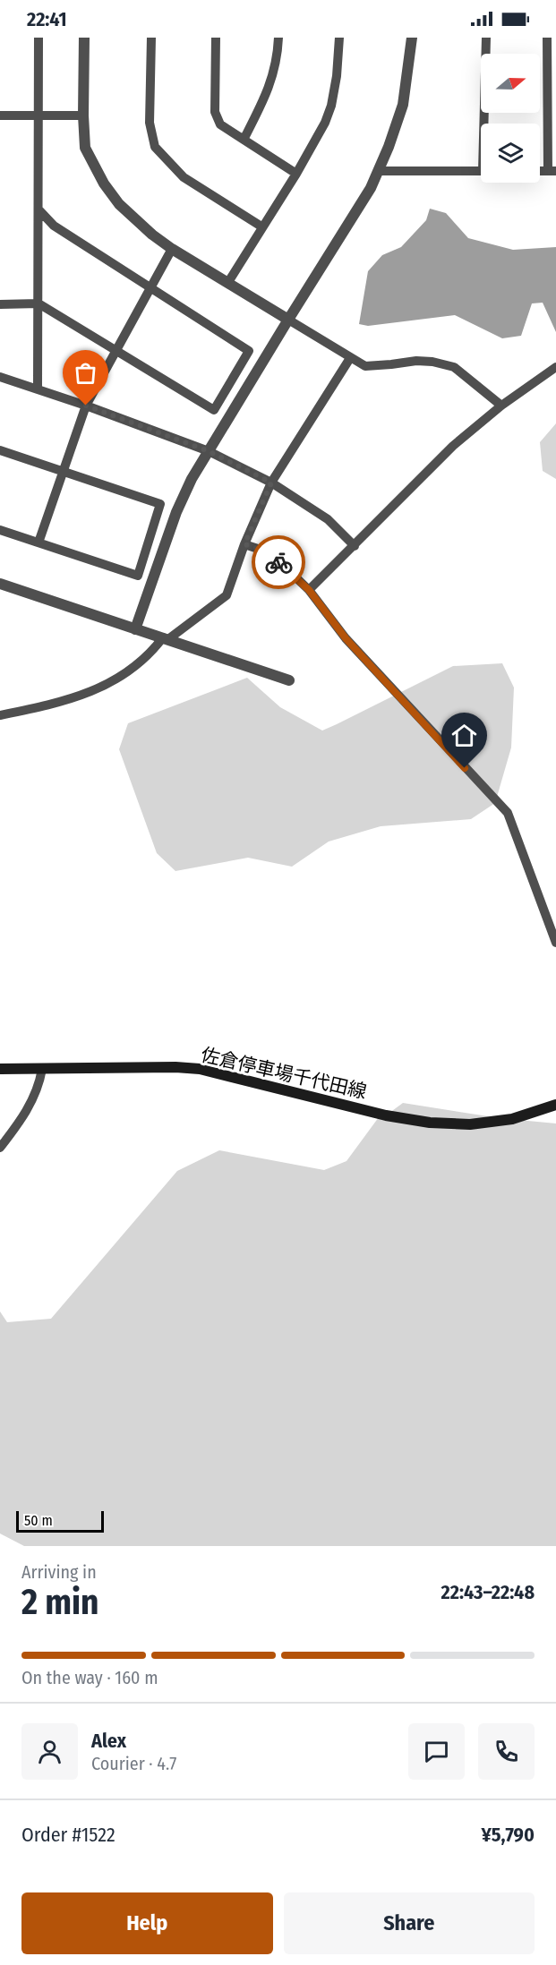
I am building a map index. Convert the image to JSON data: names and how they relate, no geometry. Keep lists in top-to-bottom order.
{
  "streets": {
    "main road": ["佐倉停車場千代田線"]
  },
  "scale_bar": "50 m",
  "north": "right",
  "page": {
    "status": "22:41",
    "scale": "50 m",
    "heading": ["2 min", "Arriving in", "22:43–22:48"],
    "panel": [
      "Alex",
      "Courier · 4.7",
      "Order #1522",
      "¥5,790"
    ],
    "bar": "On the way · 160 m",
    "buttons": ["Help", "Share"]
  }
}
